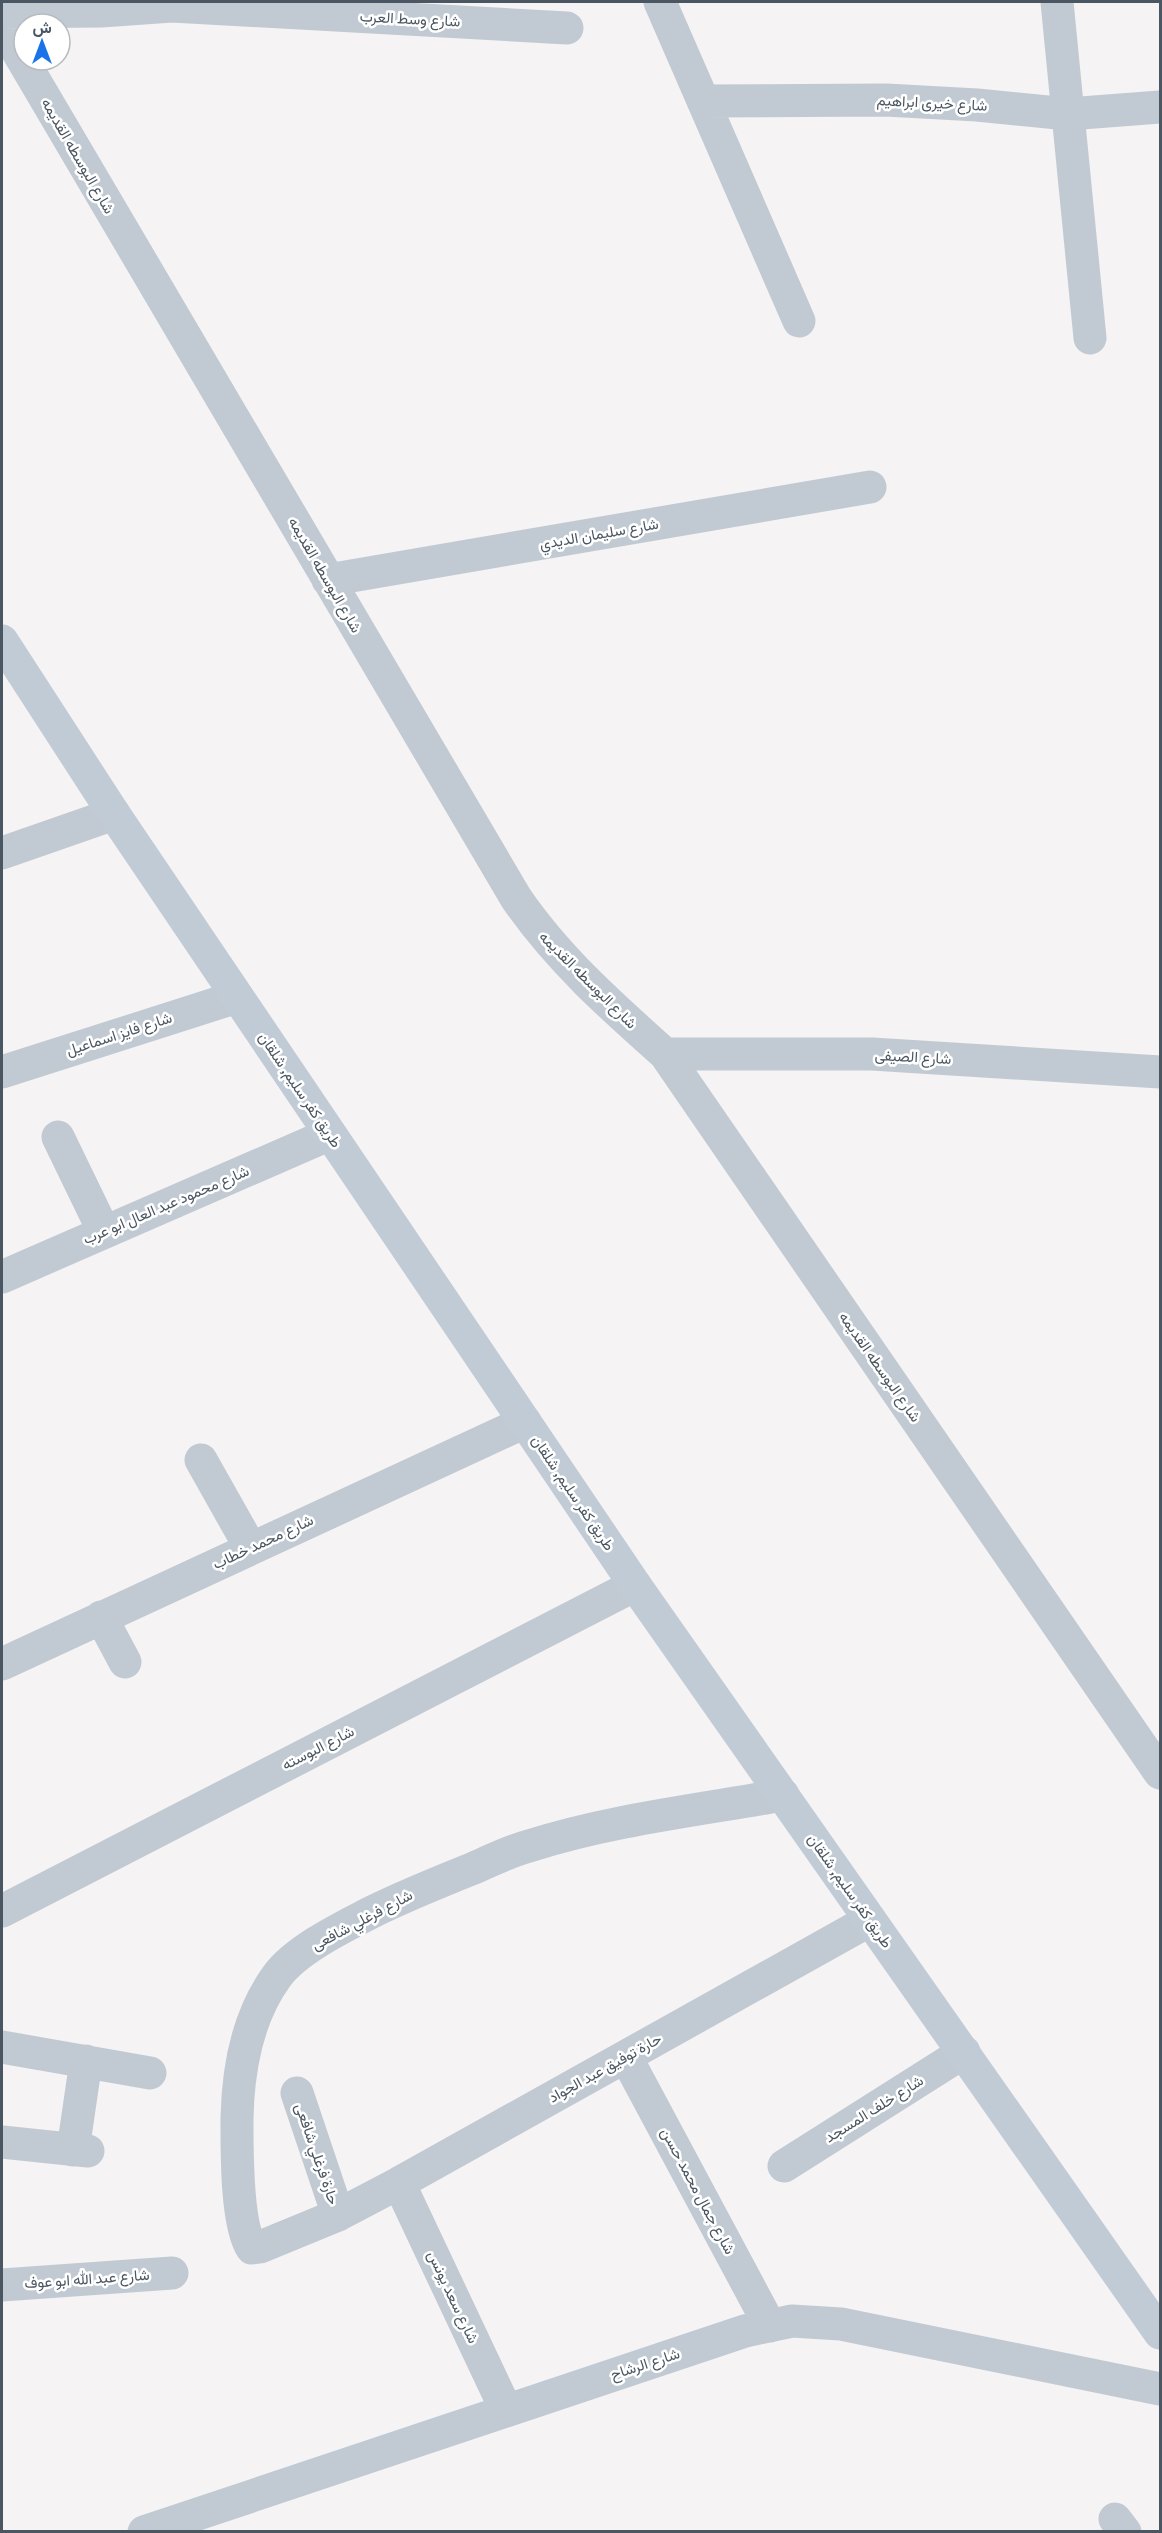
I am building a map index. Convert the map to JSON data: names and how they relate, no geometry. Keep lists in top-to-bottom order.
{
  "streets": {
    "street": [
      "شارع وسط العرب",
      "شارع خيرى ابراهيم",
      "شارع البوسطه القديمه",
      "شارع سليمان الديدي",
      "شارع فايز اسماعيل",
      "شارع الصيفى",
      "طريق كفر سليم, شلقان",
      "شارع محمود عبد العال ابو عرب",
      "شارع محمد خطاب",
      "شارع البوسته",
      "شارع فرغلي شافعى",
      "حارة توفيق عبد الجواد",
      "شارع خلف المسجد",
      "حارة فرغلي شافعى",
      "شارع جمال محمد حسن",
      "شارع عبد الله ابو عوف",
      "شارع سعد يونس",
      "شارع الرشاح"
    ]
  },
  "crossings": [
    ["شارع البوسطه القديمه", "شارع سليمان الديدي"],
    ["شارع البوسطه القديمه", "شارع الصيفى"],
    ["شارع فايز اسماعيل", "طريق كفر سليم, شلقان"],
    ["طريق كفر سليم, شلقان", "شارع محمود عبد العال ابو عرب"],
    ["طريق كفر سليم, شلقان", "شارع محمد خطاب"],
    ["طريق كفر سليم, شلقان", "شارع البوسته"],
    ["طريق كفر سليم, شلقان", "شارع فرغلي شافعى"],
    ["طريق كفر سليم, شلقان", "حارة توفيق عبد الجواد"],
    ["طريق كفر سليم, شلقان", "شارع خلف المسجد"],
    ["شارع فرغلي شافعى", "حارة توفيق عبد الجواد"],
    ["شارع فرغلي شافعى", "حارة فرغلي شافعى"],
    ["حارة توفيق عبد الجواد", "حارة فرغلي شافعى"],
    ["حارة توفيق عبد الجواد", "شارع جمال محمد حسن"],
    ["حارة توفيق عبد الجواد", "شارع سعد يونس"],
    ["شارع جمال محمد حسن", "شارع الرشاح"],
    ["شارع سعد يونس", "شارع الرشاح"]
  ],
  "north": "top"
}
